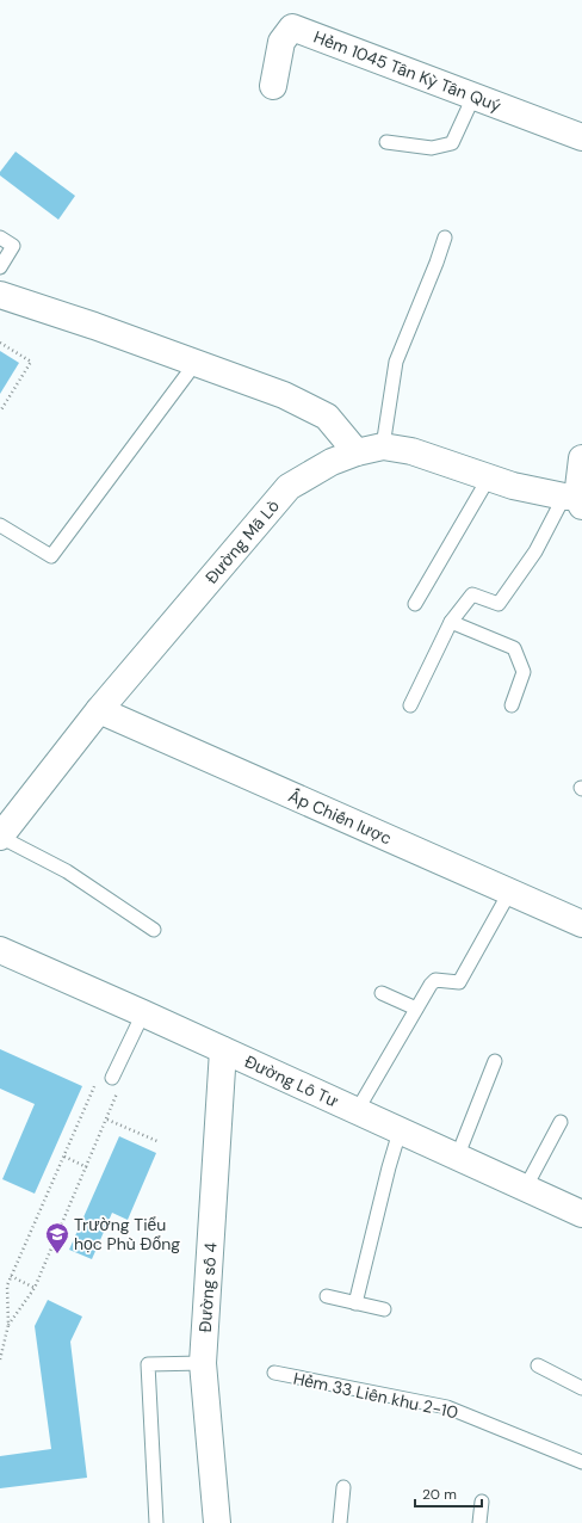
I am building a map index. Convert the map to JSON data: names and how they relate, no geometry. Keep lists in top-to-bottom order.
{
  "streets": {
    "street": [
      "Hẻm 1045 Tân Kỳ Tân Quý",
      "Đường Mã Lò",
      "Ấp Chiến lược",
      "Đường Lô Tư",
      "Đường số 4"
    ],
    "lane": ["Hẻm 33 Liên khu 2-10"]
  },
  "crossings": [
    ["Đường Mã Lò", "Ấp Chiến lược"],
    ["Đường Lô Tư", "Đường số 4"]
  ],
  "places": {
    "school or university": ["Trường Tiểu học Phù Đổng"]
  },
  "scale_bar": "20 m"
}
